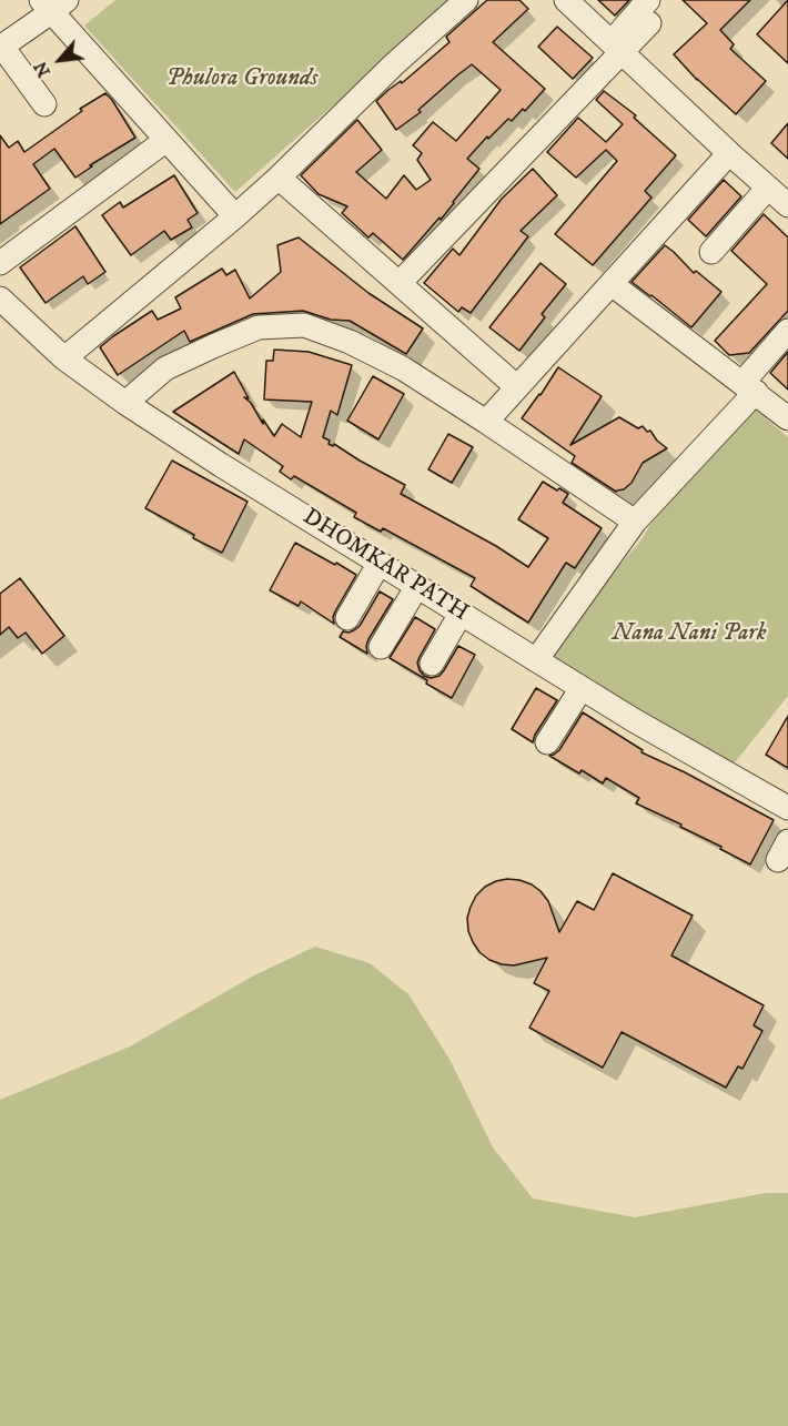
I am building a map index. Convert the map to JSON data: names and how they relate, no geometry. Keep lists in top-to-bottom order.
{
  "streets": {
    "street": ["DHOMKAR PATH"]
  },
  "parks": ["Phulora Grounds", "Nana Nani Park"],
  "north": "bottom left"
}
